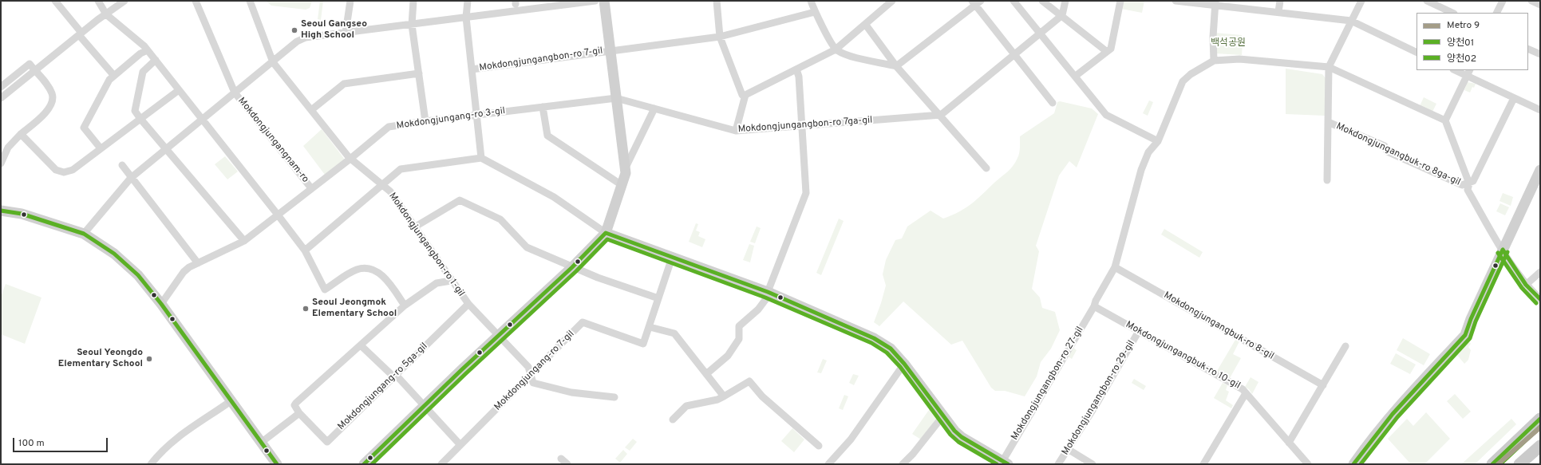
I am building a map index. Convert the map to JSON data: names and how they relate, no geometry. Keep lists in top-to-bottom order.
{
  "streets": {
    "street": [
      "Mokdongjungangbon-ro 7-gil",
      "Mokdongjungang-ro 3-gil",
      "Mokdongjungangbon-ro 7ga-gil",
      "Mokdongjungangnam-ro",
      "Mokdongjungangbuk-ro 8ga-gil",
      "Mokdongjungangbon-ro 1-gil",
      "Mokdongjungangbuk-ro 8-gil",
      "Mokdongjungangbuk-ro 10-gil",
      "Mokdongjungang-ro 7-gil",
      "Mokdongjungangbon-ro 27-gil",
      "Mokdongjungang-ro 5ga-gil",
      "Mokdongjungangbon-ro 29-gil"
    ]
  },
  "crossings": [
    ["Mokdongjungangbon-ro 7-gil", "Mokdongjungang-ro 3-gil"],
    ["Mokdongjungangbon-ro 7-gil", "Mokdongjungangbon-ro 7ga-gil"],
    ["Mokdongjungang-ro 3-gil", "Mokdongjungangbon-ro 7ga-gil"],
    ["Mokdongjungang-ro 3-gil", "Mokdongjungangnam-ro"],
    ["Mokdongjungang-ro 3-gil", "Mokdongjungangbon-ro 1-gil"],
    ["Mokdongjungangnam-ro", "Mokdongjungangbon-ro 1-gil"],
    ["Mokdongjungangbon-ro 1-gil", "Mokdongjungang-ro 7-gil"],
    ["Mokdongjungangbon-ro 1-gil", "Mokdongjungang-ro 5ga-gil"],
    ["Mokdongjungangbuk-ro 10-gil", "Mokdongjungangbon-ro 27-gil"],
    ["Mokdongjungangbuk-ro 10-gil", "Mokdongjungangbon-ro 29-gil"]
  ],
  "parks": ["백석공원"],
  "places": ["Seoul Gangseo High School", "Seoul Jeongmok Elementary School", "Seoul Yeongdo Elementary School"],
  "lines": ["transit line 양천01", "transit line 양천02", "metro line 9"],
  "legend": ["Metro 9", "양천01", "양천02"],
  "scale_bar": "100 m"
}
